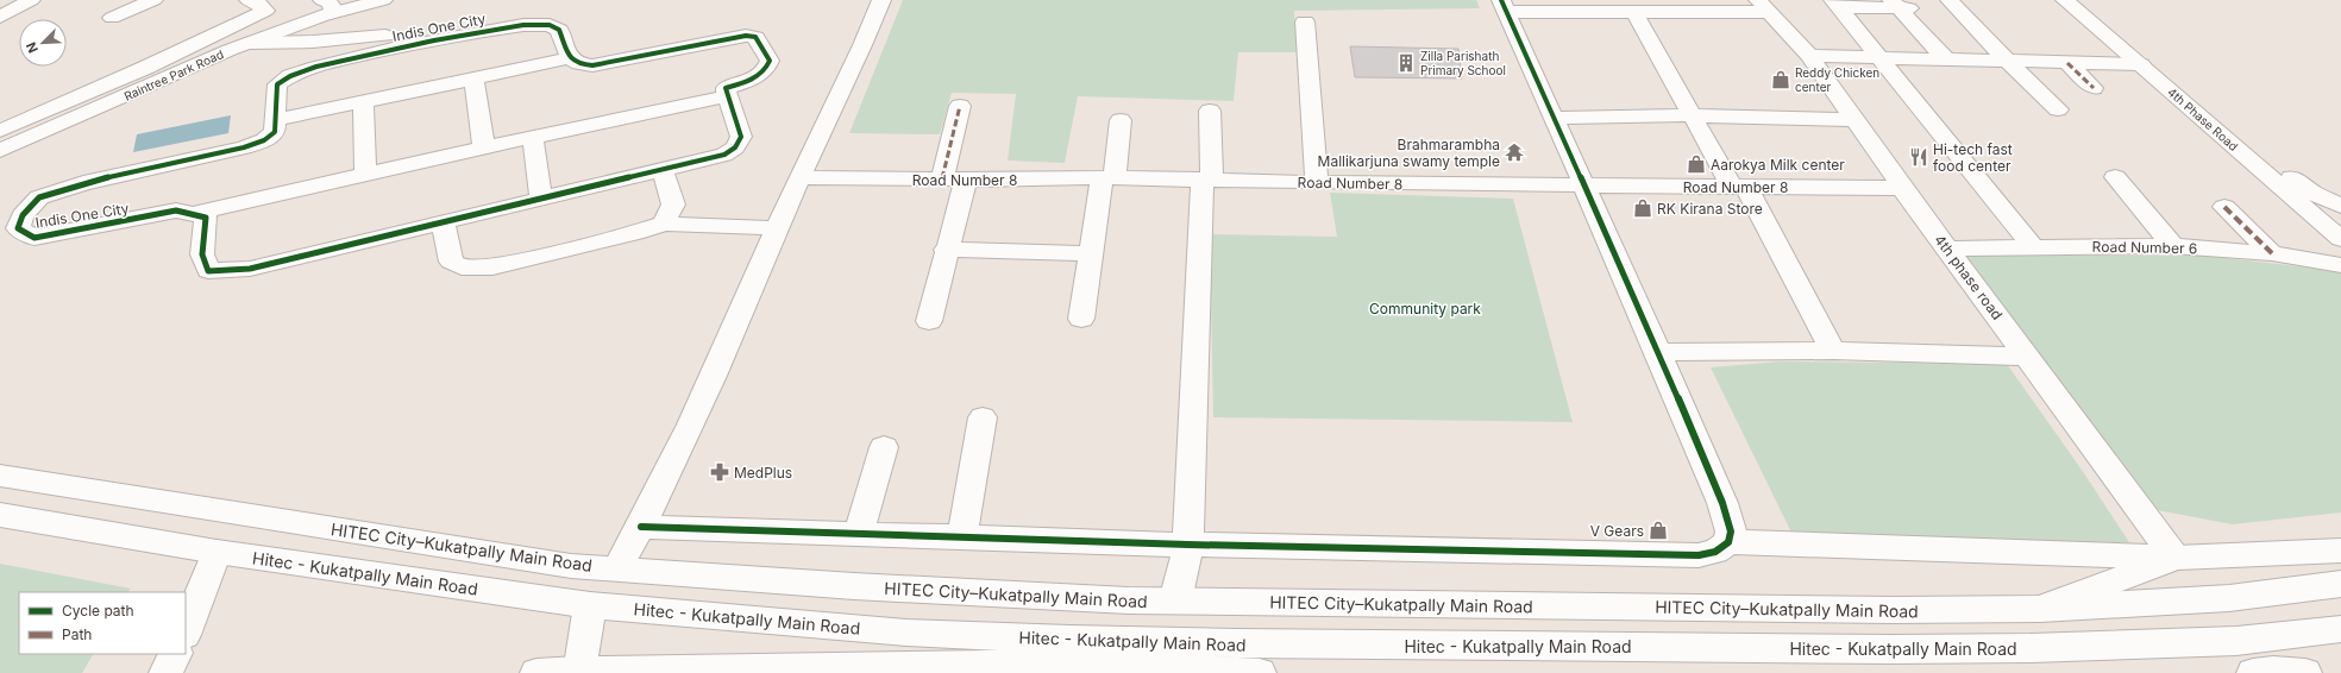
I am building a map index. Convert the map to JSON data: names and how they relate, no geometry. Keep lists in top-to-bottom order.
{
  "streets": {
    "street": [
      "Indis One City",
      "Raintree Park Road",
      "4th Phase Road",
      "Road Number 8",
      "Road Number 6",
      "4th phase road",
      "HITEC City–Kukatpally Main Road",
      "Hitec - Kukatpally Main Road"
    ]
  },
  "crossings": [
    ["Road Number 8", "4th phase road"],
    ["Road Number 6", "4th phase road"],
    ["4th phase road", "HITEC City–Kukatpally Main Road"]
  ],
  "parks": ["Community park"],
  "places": {
    "building": ["Zilla Parishath Primary School"],
    "shop": [
      "Reddy Chicken center",
      "Aarokya Milk center",
      "RK Kirana Store",
      "V Gears"
    ],
    "temple": ["Brahmarambha Mallikarjuna swamy temple"],
    "restaurant": ["Hi-tech fast food center"],
    "pharmacy": ["MedPlus"]
  },
  "legend": ["Cycle path", "Path"],
  "north": "bottom left"
}
